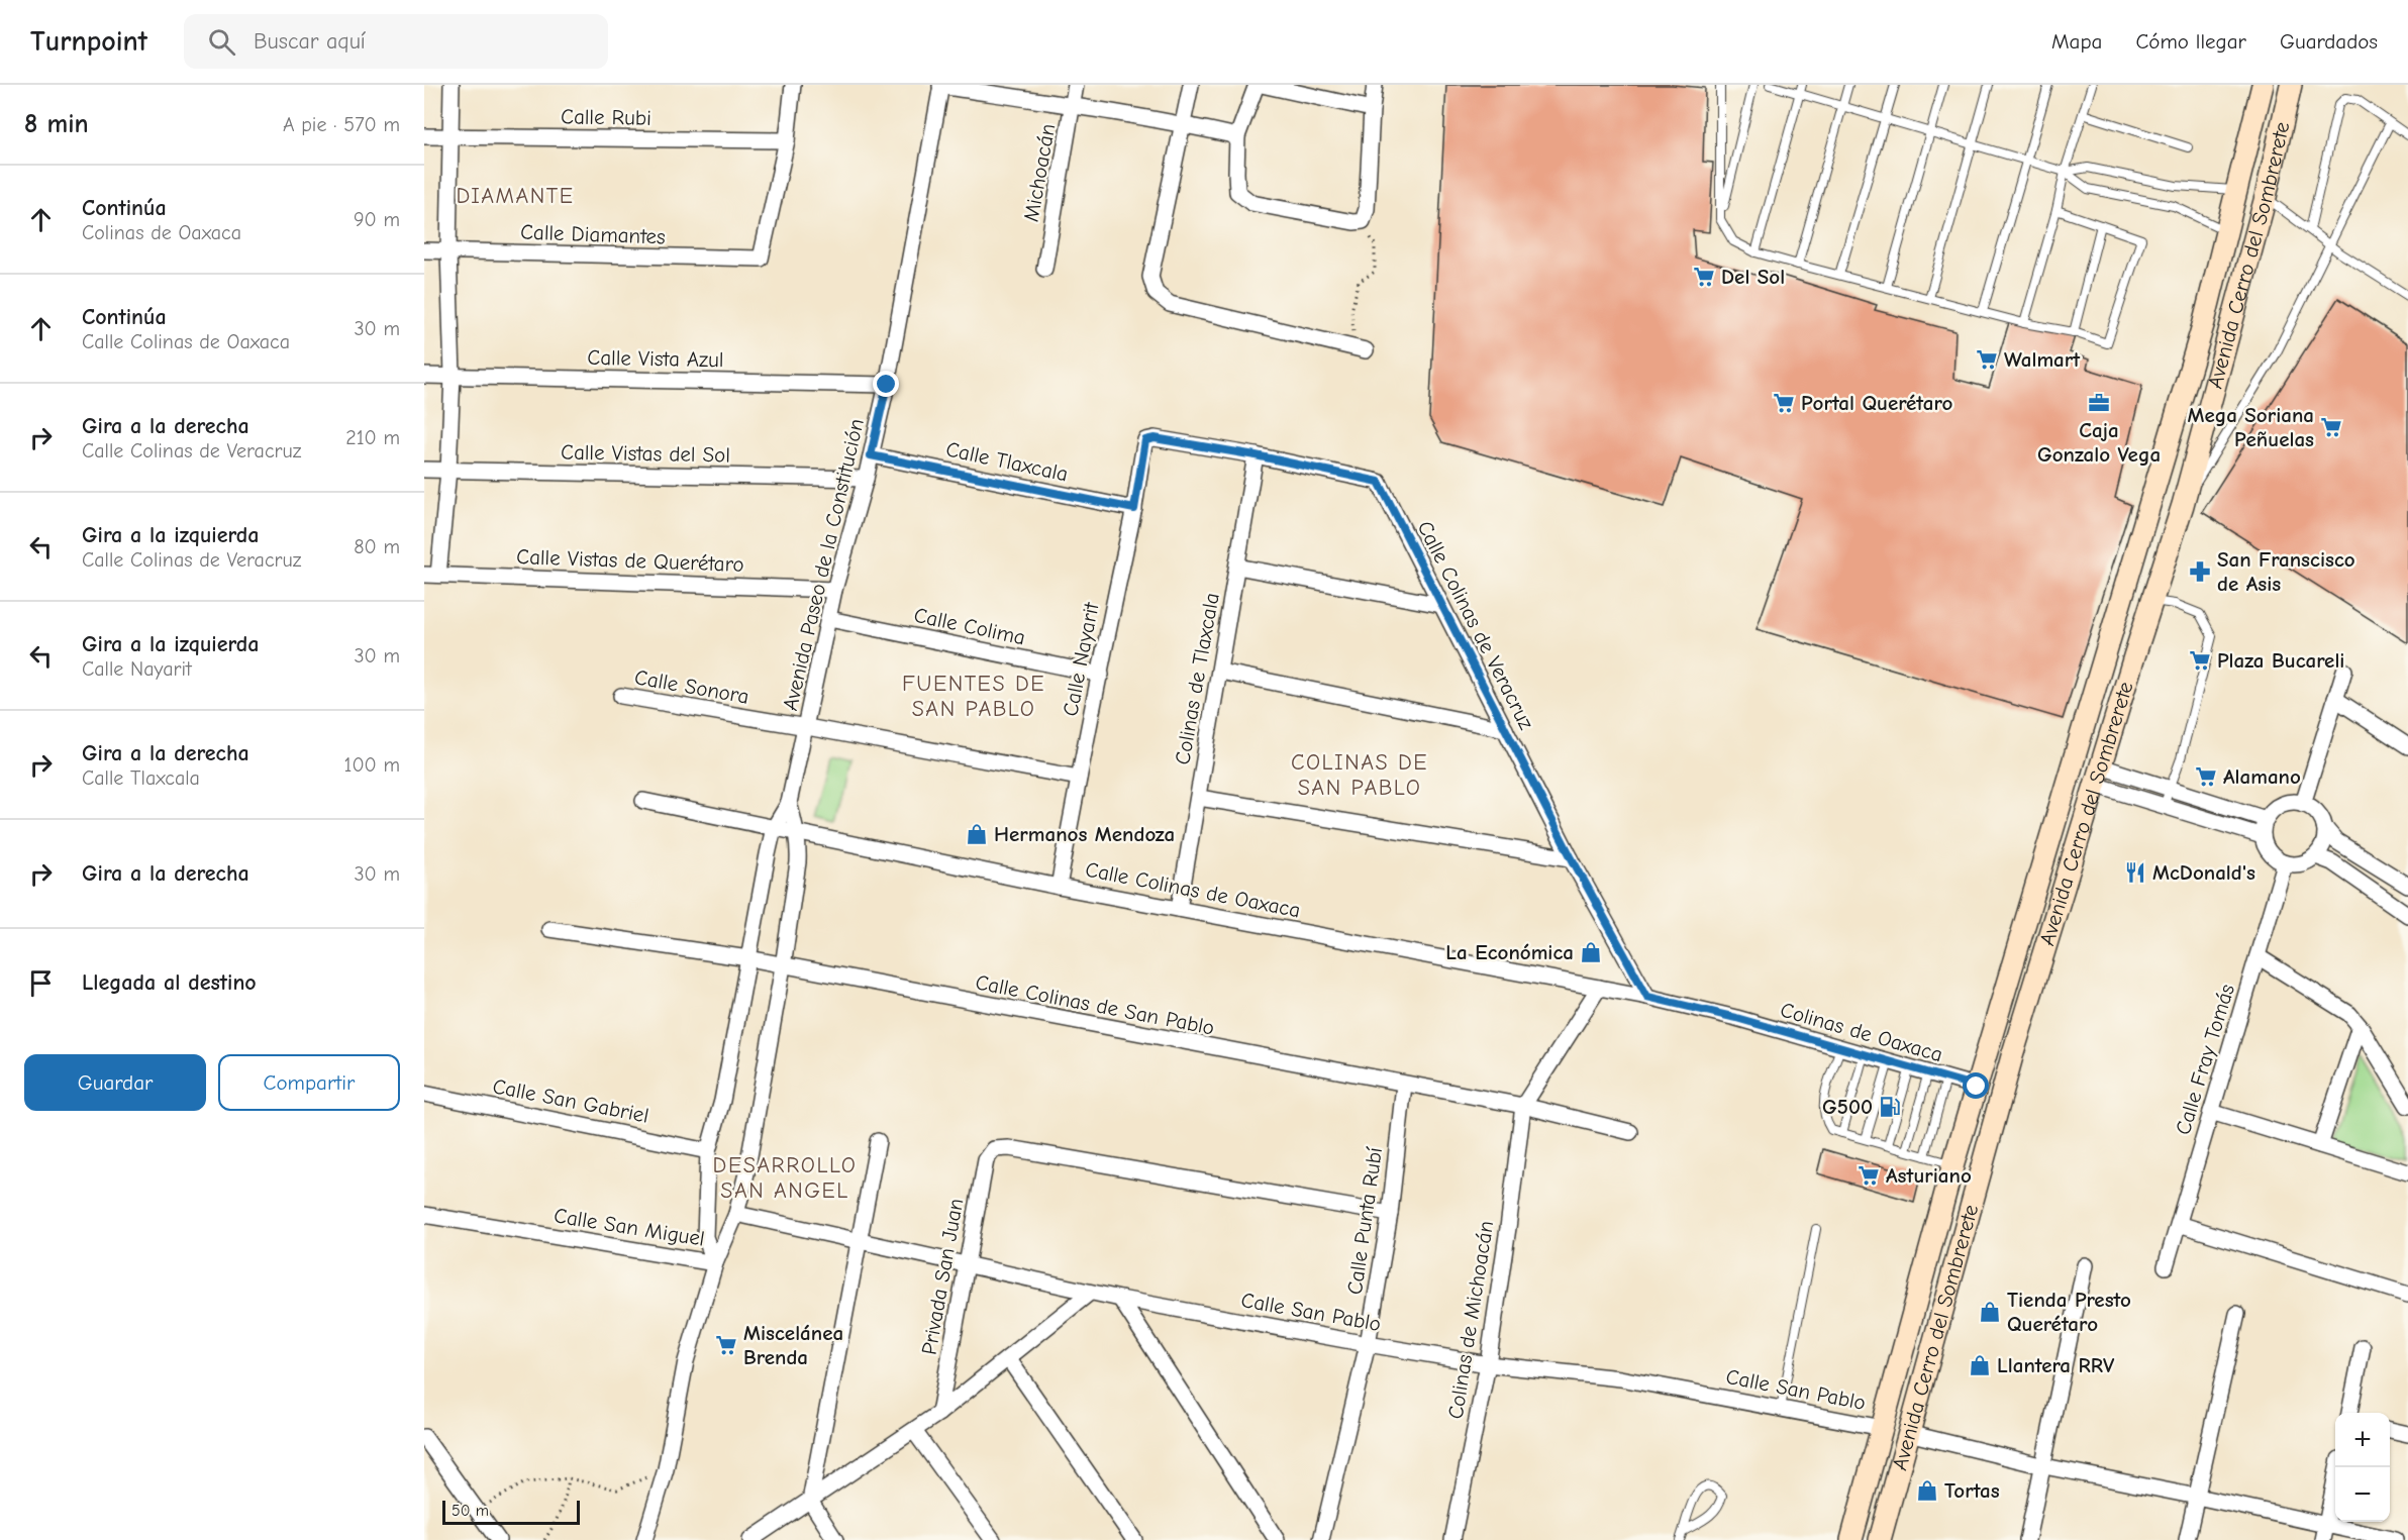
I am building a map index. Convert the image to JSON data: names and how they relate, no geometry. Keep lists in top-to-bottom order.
{
  "streets": {
    "main road": ["Avenida Cerro del Sombrerete"],
    "street": [
      "Calle Rubi",
      "Michoacán",
      "Calle Diamantes",
      "Calle Vista Azul",
      "Calle Vistas del Sol",
      "Calle Tlaxcala",
      "Calle Vistas de Querétaro",
      "Avenida Paseo de la Constitución",
      "Calle Colinas de Veracruz",
      "Calle Colima",
      "Calle Nayarit",
      "Colinas de Tlaxcala",
      "Calle Sonora",
      "Calle Colinas de Oaxaca",
      "Calle Colinas de San Pablo",
      "Colinas de Oaxaca",
      "Calle Fray Tomás",
      "Calle San Gabriel",
      "Calle Punta Rubí",
      "Calle San Miguel",
      "Privada San Juan",
      "Calle San Pablo",
      "Colinas de Michoacán"
    ]
  },
  "crossings": [
    ["Calle Rubi", "Calle Diamantes"],
    ["Avenida Cerro del Sombrerete", "Colinas de Oaxaca"],
    ["Avenida Cerro del Sombrerete", "Calle San Pablo"],
    ["Calle Vista Azul", "Avenida Paseo de la Constitución"],
    ["Calle Vistas del Sol", "Avenida Paseo de la Constitución"],
    ["Calle Tlaxcala", "Avenida Paseo de la Constitución"],
    ["Calle Tlaxcala", "Calle Nayarit"],
    ["Calle Vistas de Querétaro", "Avenida Paseo de la Constitución"],
    ["Avenida Paseo de la Constitución", "Calle Colima"],
    ["Avenida Paseo de la Constitución", "Calle Sonora"],
    ["Avenida Paseo de la Constitución", "Calle Colinas de Oaxaca"],
    ["Avenida Paseo de la Constitución", "Calle Colinas de San Pablo"],
    ["Avenida Paseo de la Constitución", "Calle San Miguel"],
    ["Avenida Paseo de la Constitución", "Calle San Pablo"],
    ["Calle Colinas de Veracruz", "Calle Nayarit"],
    ["Calle Colinas de Veracruz", "Colinas de Tlaxcala"],
    ["Calle Colinas de Veracruz", "Calle Colinas de Oaxaca"],
    ["Calle Colima", "Calle Nayarit"],
    ["Calle Nayarit", "Calle Sonora"],
    ["Calle Nayarit", "Calle Colinas de Oaxaca"],
    ["Colinas de Tlaxcala", "Calle Colinas de Oaxaca"],
    ["Calle Colinas de Oaxaca", "Colinas de Oaxaca"],
    ["Calle Colinas de Oaxaca", "Calle San Miguel"],
    ["Calle Colinas de San Pablo", "Calle Punta Rubí"],
    ["Calle Colinas de San Pablo", "Calle San Miguel"],
    ["Calle Colinas de San Pablo", "Colinas de Michoacán"],
    ["Calle San Gabriel", "Calle San Miguel"],
    ["Calle Punta Rubí", "Privada San Juan"],
    ["Calle Punta Rubí", "Calle San Pablo"],
    ["Privada San Juan", "Calle San Pablo"],
    ["Calle San Pablo", "Colinas de Michoacán"]
  ],
  "districts": [
    "DIAMANTE",
    "FUENTES DE SAN PABLO",
    "COLINAS DE SAN PABLO",
    "DESARROLLO SAN ANGEL"
  ],
  "places": {
    "supermarket": [
      "Del Sol",
      "Walmart",
      "Portal Querétaro",
      "Mega Soriana Peñuelas",
      "Plaza Bucareli",
      "Alamano",
      "Asturiano",
      "Miscelánea Brenda"
    ],
    "office": ["Caja Gonzalo Vega"],
    "pharmacy": ["San Franscisco de Asis"],
    "shop": [
      "Hermanos Mendoza",
      "La Económica",
      "Tienda Presto Querétaro",
      "Llantera RRV",
      "Tortas"
    ],
    "restaurant": ["McDonald's"],
    "fuel station": ["G500"]
  },
  "scale_bar": "50 m",
  "page": {
    "header": "Turnpoint",
    "search": "Buscar aquí",
    "nav": ["Mapa", "Cómo llegar", "Guardados"],
    "heading": ["8 min", "A pie · 570 m"],
    "list": [
      ["Continúa", "Colinas de Oaxaca", "90 m"],
      ["Continúa", "Calle Colinas de Oaxaca", "30 m"],
      ["Gira a la derecha", "Calle Colinas de Veracruz", "210 m"],
      ["Gira a la izquierda", "Calle Colinas de Veracruz", "80 m"],
      ["Gira a la izquierda", "Calle Nayarit", "30 m"],
      ["Gira a la derecha", "Calle Tlaxcala", "100 m"],
      ["Gira a la derecha", "30 m"],
      "Llegada al destino"
    ],
    "buttons": ["Guardar", "Compartir"],
    "map_buttons": ["+", "−"],
    "scale": "50 m"
  }
}
